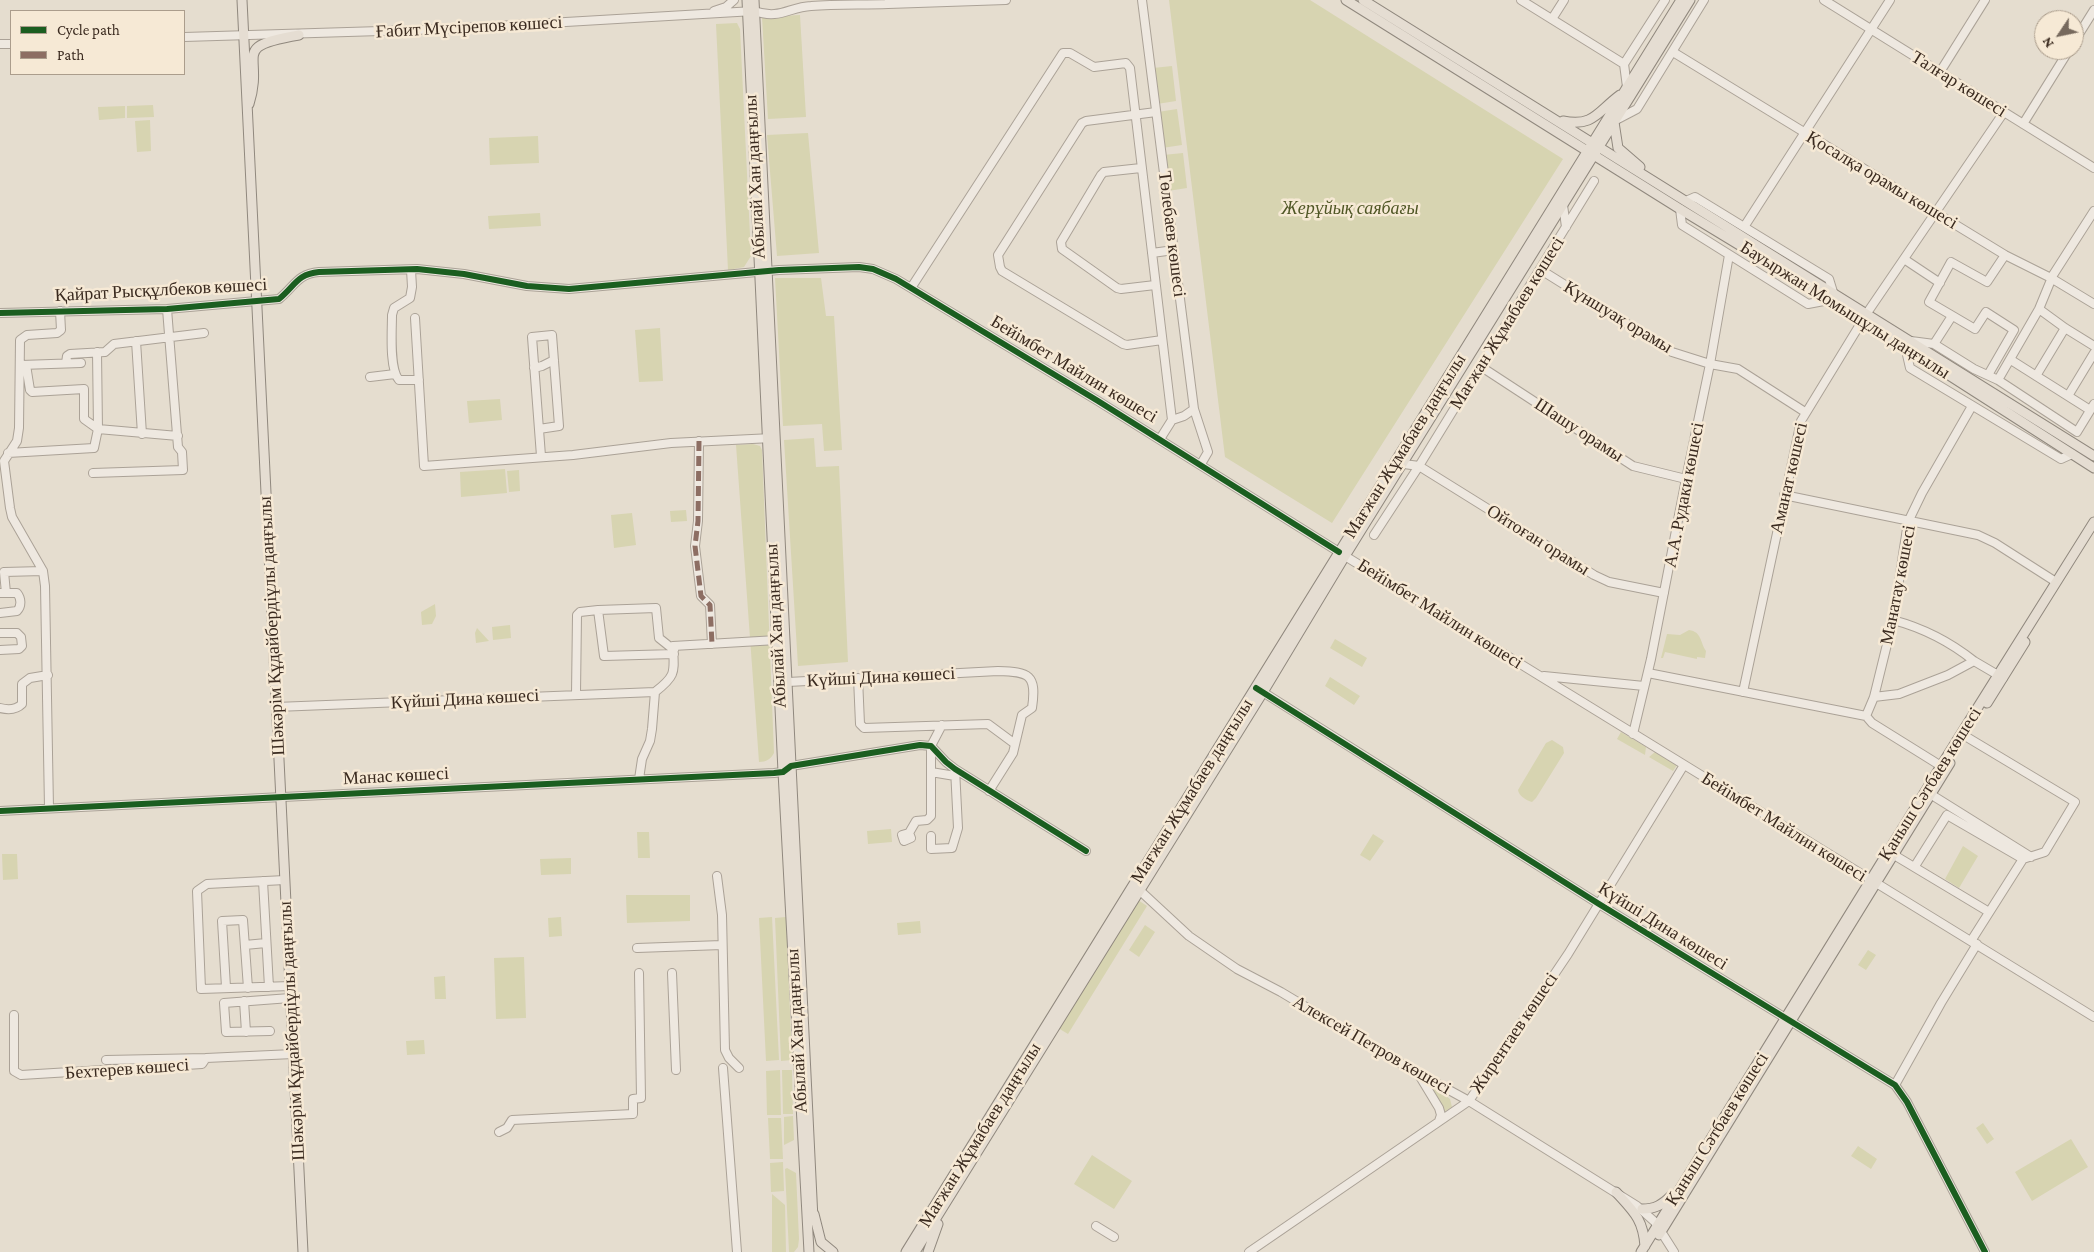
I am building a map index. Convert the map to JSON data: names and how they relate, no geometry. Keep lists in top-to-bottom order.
{
  "streets": {
    "main road": [
      "Абылай Хан даңғылы",
      "Бауыржан Момышұлы даңғылы",
      "Мағжан Жұмабаев даңғылы",
      "Шәкәрім Құдайбердіұлы даңғылы",
      "Қаныш Сәтбаев көшесі"
    ],
    "street": [
      "Ғабит Мүсірепов көшесі",
      "Талғар көшесі",
      "Қосалқа орамы көшесі",
      "Төлебаев көшесі",
      "Қайрат Рысқұлбеков көшесі",
      "Күншуақ орамы",
      "Мағжан Жұмабаев көшесі",
      "Бейімбет Майлин көшесі",
      "Шашу орамы",
      "Аманат көшесі",
      "А.А. Рудаки көшесі",
      "Ойтоған орамы",
      "Манатау көшесі",
      "Күйші Дина көшесі",
      "Манас көшесі",
      "Жирентаев көшесі",
      "Алексей Петров көшесі",
      "Бехтерев көшесі"
    ]
  },
  "crossings": [
    ["Ғабит Мүсірепов көшесі", "Абылай Хан даңғылы"],
    ["Ғабит Мүсірепов көшесі", "Шәкәрім Құдайбердіұлы даңғылы"],
    ["Талғар көшесі", "Аманат көшесі"],
    ["Абылай Хан даңғылы", "Қайрат Рысқұлбеков көшесі"],
    ["Абылай Хан даңғылы", "Бейімбет Майлин көшесі"],
    ["Абылай Хан даңғылы", "Күйші Дина көшесі"],
    ["Абылай Хан даңғылы", "Манас көшесі"],
    ["Қосалқа орамы көшесі", "Мағжан Жұмабаев даңғылы"],
    ["Қосалқа орамы көшесі", "Аманат көшесі"],
    ["Төлебаев көшесі", "Бейімбет Майлин көшесі"],
    ["Қайрат Рысқұлбеков көшесі", "Бейімбет Майлин көшесі"],
    ["Қайрат Рысқұлбеков көшесі", "Шәкәрім Құдайбердіұлы даңғылы"],
    ["Бауыржан Момышұлы даңғылы", "Мағжан Жұмабаев даңғылы"],
    ["Бауыржан Момышұлы даңғылы", "Аманат көшесі"],
    ["Күншуақ орамы", "Мағжан Жұмабаев көшесі"],
    ["Күншуақ орамы", "Аманат көшесі"],
    ["Күншуақ орамы", "А.А. Рудаки көшесі"],
    ["Мағжан Жұмабаев көшесі", "Шашу орамы"],
    ["Мағжан Жұмабаев көшесі", "Ойтоған орамы"],
    ["Бейімбет Майлин көшесі", "Мағжан Жұмабаев даңғылы"],
    ["Бейімбет Майлин көшесі", "А.А. Рудаки көшесі"],
    ["Бейімбет Майлин көшесі", "Қаныш Сәтбаев көшесі"],
    ["Бейімбет Майлин көшесі", "Жирентаев көшесі"],
    ["Шашу орамы", "А.А. Рудаки көшесі"],
    ["Мағжан Жұмабаев даңғылы", "Күйші Дина көшесі"],
    ["Мағжан Жұмабаев даңғылы", "Алексей Петров көшесі"],
    ["А.А. Рудаки көшесі", "Ойтоған орамы"],
    ["Шәкәрім Құдайбердіұлы даңғылы", "Күйші Дина көшесі"],
    ["Шәкәрім Құдайбердіұлы даңғылы", "Манас көшесі"],
    ["Шәкәрім Құдайбердіұлы даңғылы", "Бехтерев көшесі"],
    ["Күйші Дина көшесі", "Қаныш Сәтбаев көшесі"],
    ["Күйші Дина көшесі", "Жирентаев көшесі"],
    ["Қаныш Сәтбаев көшесі", "Алексей Петров көшесі"],
    ["Жирентаев көшесі", "Алексей Петров көшесі"]
  ],
  "parks": ["Жерұйық саябағы"],
  "legend": ["Cycle path", "Path"],
  "north": "bottom left"
}
